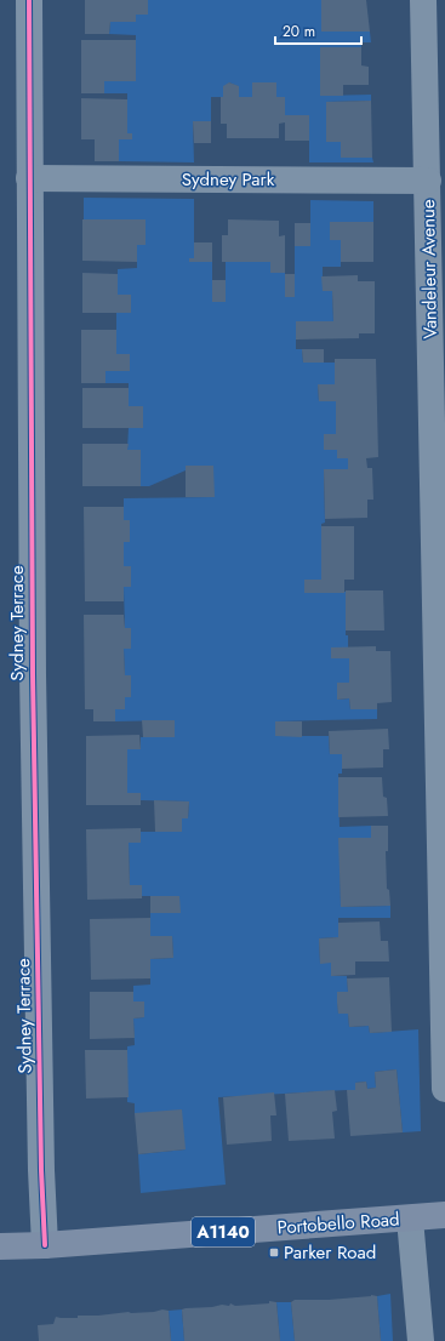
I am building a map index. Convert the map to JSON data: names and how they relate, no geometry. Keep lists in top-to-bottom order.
{
  "streets": {
    "main road": ["Portobello Road", "A1140"],
    "street": ["Sydney Park", "Vandeleur Avenue", "Sydney Terrace"]
  },
  "crossings": [
    ["Sydney Park", "Vandeleur Avenue"],
    ["Sydney Park", "Sydney Terrace"],
    ["Sydney Terrace", "Portobello Road"]
  ],
  "places": {
    "transit": ["Parker Road"]
  },
  "scale_bar": "20 m"
}
